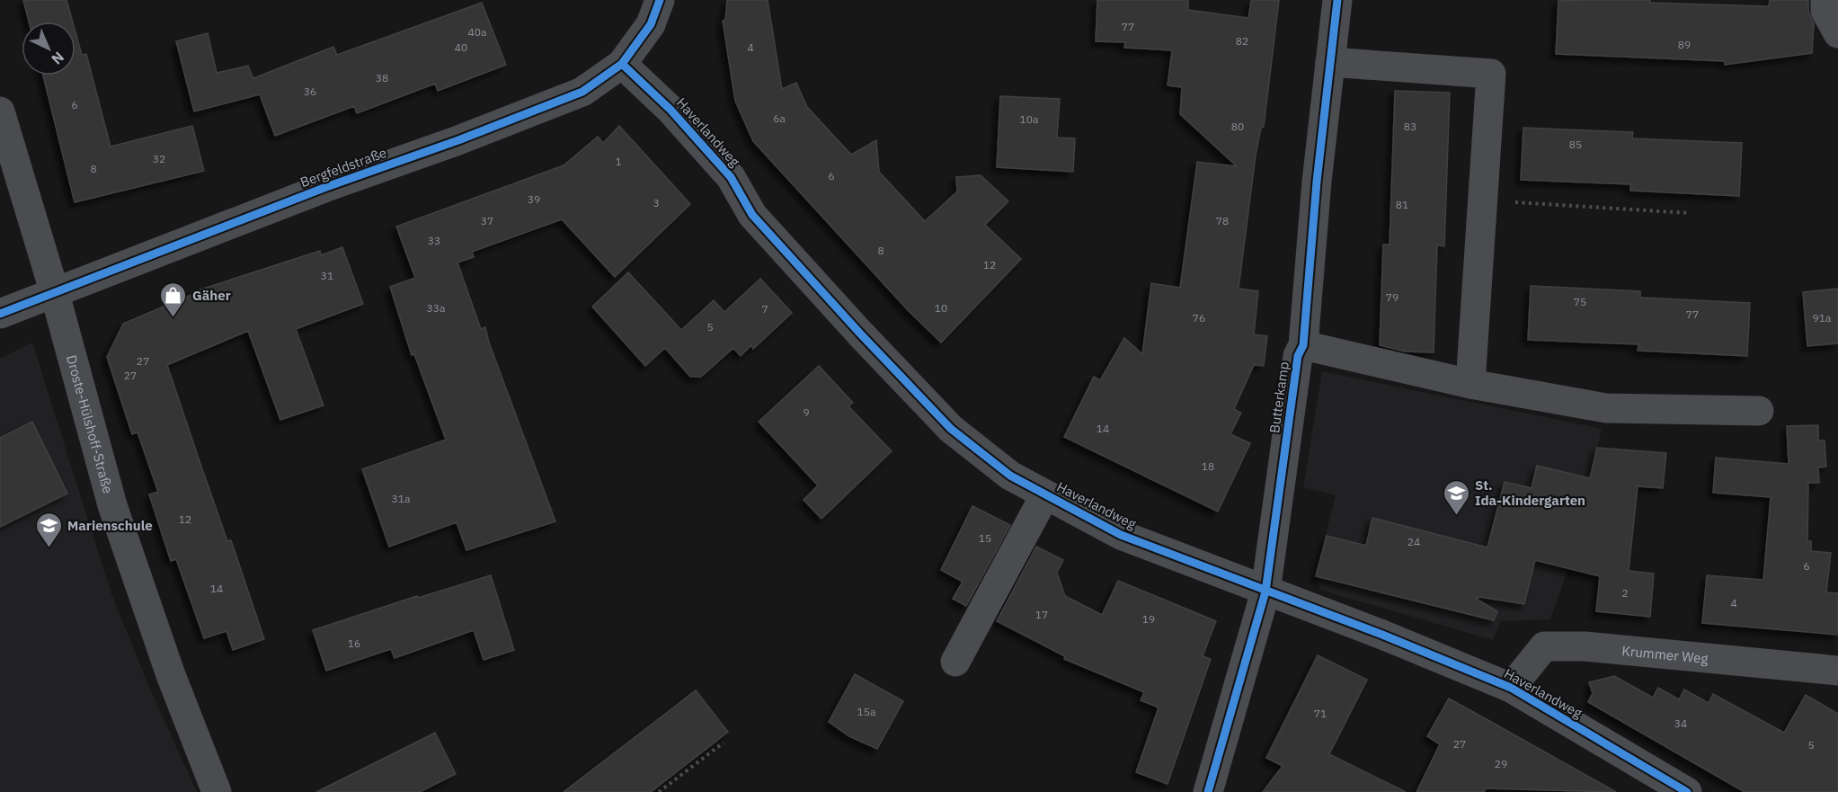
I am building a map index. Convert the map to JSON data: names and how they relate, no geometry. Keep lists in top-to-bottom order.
{
  "streets": {
    "street": [
      "Haverlandweg",
      "Bergfeldstraße",
      "Butterkamp",
      "Droste-Hülshoff-Straße",
      "Krummer Weg"
    ]
  },
  "crossings": [
    ["Haverlandweg", "Bergfeldstraße"],
    ["Haverlandweg", "Butterkamp"],
    ["Haverlandweg", "Krummer Weg"],
    ["Bergfeldstraße", "Droste-Hülshoff-Straße"]
  ],
  "places": {
    "shop": ["Gäher"],
    "school or university": ["St. Ida-Kindergarten", "Marienschule"]
  },
  "house_numbers": [
    "77",
    "40a",
    "82",
    "89",
    "40",
    "4",
    "38",
    "36",
    "6",
    "6a",
    "10a",
    "80",
    "83",
    "85",
    "32",
    "1",
    "8",
    "6",
    "39",
    "3",
    "81",
    "37",
    "78",
    "33",
    "8",
    "12",
    "31",
    "79",
    "75",
    "33a",
    "10",
    "7",
    "77",
    "76",
    "91a",
    "5",
    "27",
    "27",
    "9",
    "14",
    "18",
    "31a",
    "12",
    "15",
    "24",
    "6",
    "14",
    "2",
    "4",
    "17",
    "19",
    "16",
    "15a",
    "71",
    "34",
    "27",
    "5",
    "29"
  ],
  "north": "bottom right"
}
